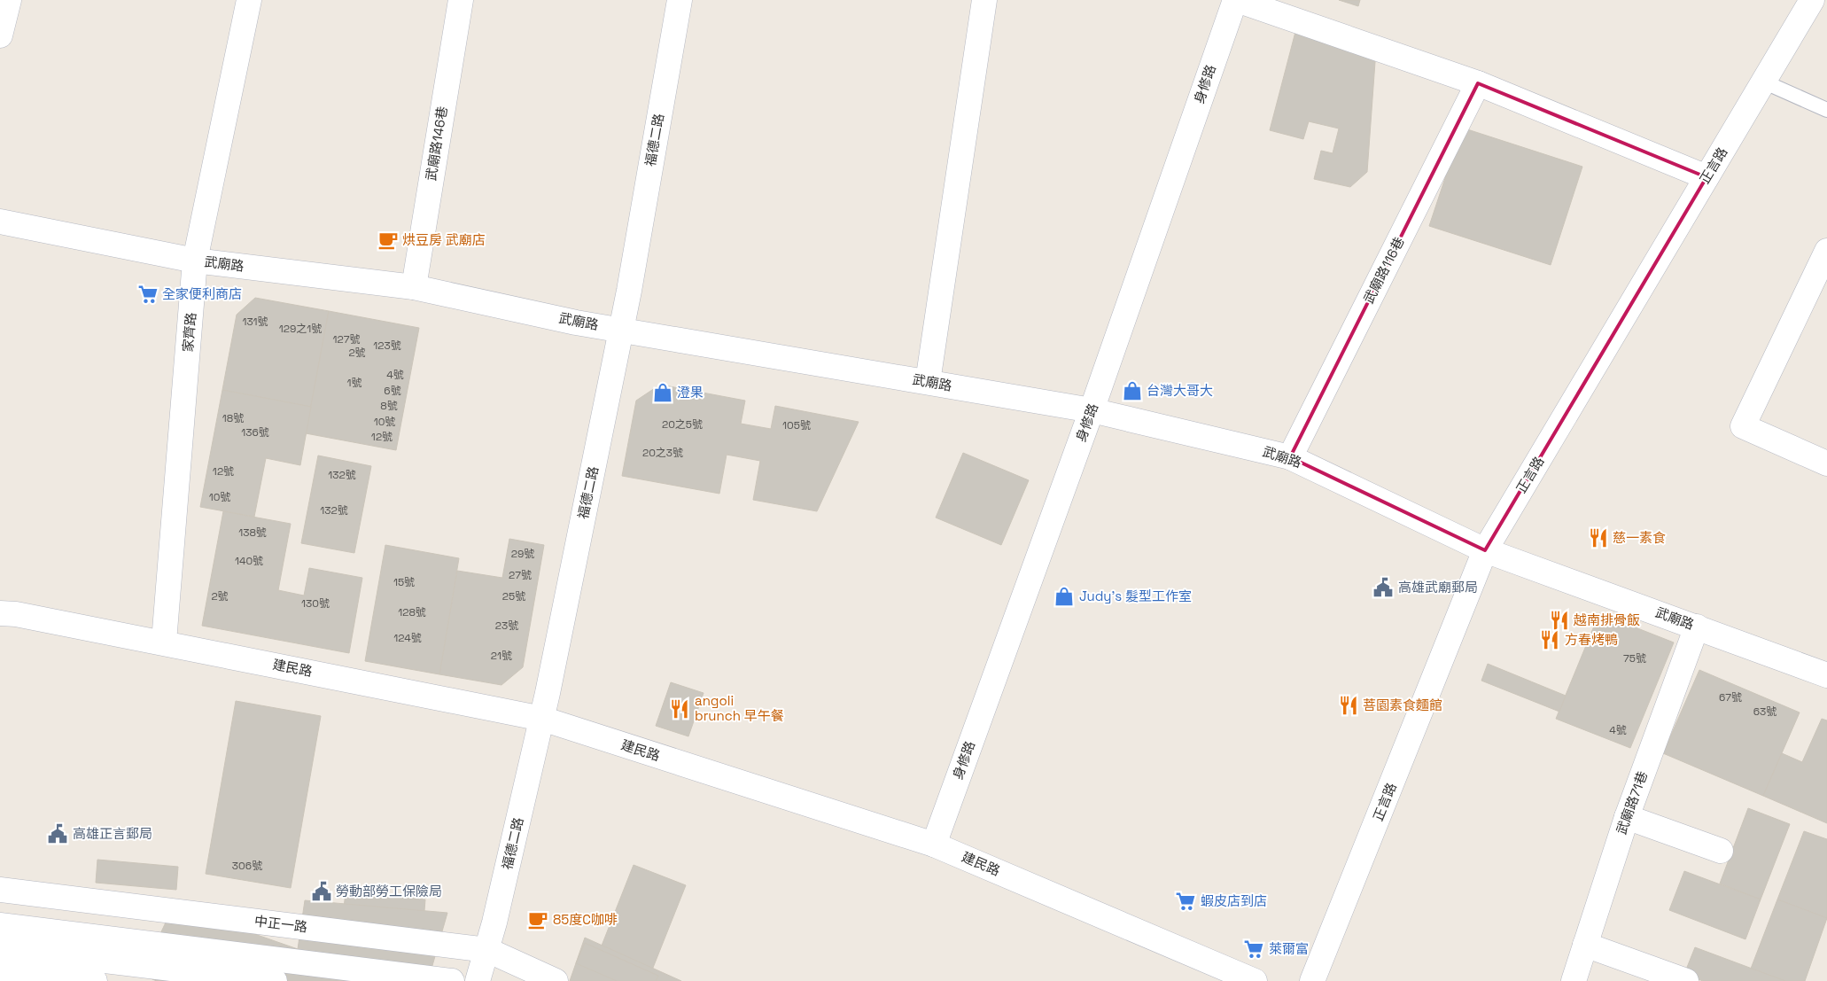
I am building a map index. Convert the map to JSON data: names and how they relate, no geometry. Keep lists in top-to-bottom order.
{
  "streets": {
    "street": [
      "身修路",
      "福德二路",
      "武廟路146巷",
      "正言路",
      "武廟路",
      "武廟路116巷",
      "家齊路",
      "建民路",
      "武廟路71巷",
      "中正一路"
    ]
  },
  "crossings": [
    ["身修路", "武廟路"],
    ["身修路", "建民路"],
    ["福德二路", "武廟路"],
    ["福德二路", "建民路"],
    ["福德二路", "中正一路"],
    ["武廟路146巷", "武廟路"],
    ["正言路", "武廟路"],
    ["武廟路", "武廟路116巷"],
    ["武廟路", "家齊路"],
    ["武廟路", "武廟路71巷"],
    ["家齊路", "建民路"]
  ],
  "places": {
    "cafe": ["烘豆房 武廟店", "85度C咖啡"],
    "supermarket": ["全家便利商店", "蝦皮店到店", "萊爾富"],
    "shop": ["台灣大哥大", "澄果", "Judy's 髮型工作室"],
    "restaurant": [
      "慈一素食",
      "越南排骨飯",
      "方春烤鴨",
      "菩園素食麵館",
      "angoli brunch 早午餐"
    ],
    "public building": ["高雄武廟郵局", "高雄正言郵局", "勞動部勞工保險局"]
  },
  "house_numbers": [
    "131號",
    "129之1號",
    "127號",
    "123號",
    "2號",
    "4號",
    "1號",
    "6號",
    "8號",
    "18號",
    "10號",
    "20之5號",
    "105號",
    "136號",
    "12號",
    "20之3號",
    "12號",
    "132號",
    "10號",
    "132號",
    "138號",
    "29號",
    "140號",
    "27號",
    "15號",
    "2號",
    "25號",
    "130號",
    "128號",
    "23號",
    "124號",
    "21號",
    "75號",
    "67號",
    "63號",
    "4號",
    "306號"
  ]
}
